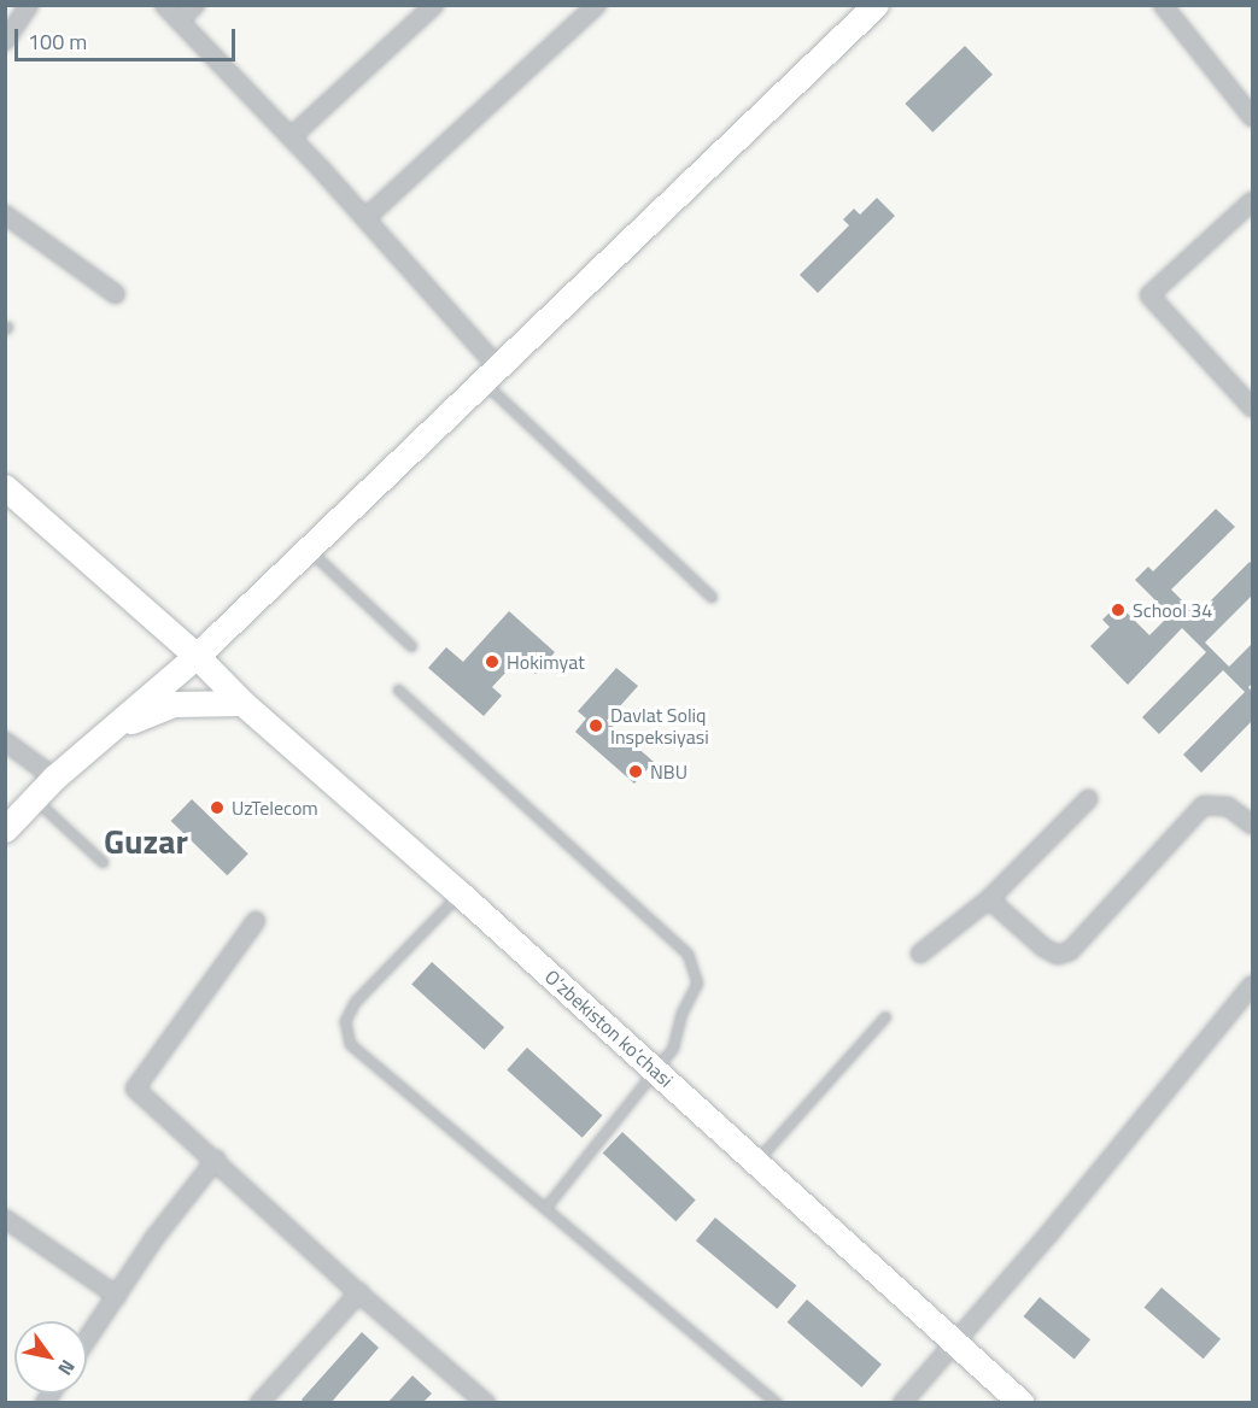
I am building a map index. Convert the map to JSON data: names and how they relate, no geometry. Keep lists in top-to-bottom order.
{
  "streets": {
    "main road": ["O‘zbekiston ko‘chasi"]
  },
  "districts": ["Guzar"],
  "places": [
    "School 34",
    "Hokimyat",
    "Davlat Soliq Inspeksiyasi",
    "NBU",
    "UzTelecom"
  ],
  "scale_bar": "100 m",
  "north": "bottom right"
}
